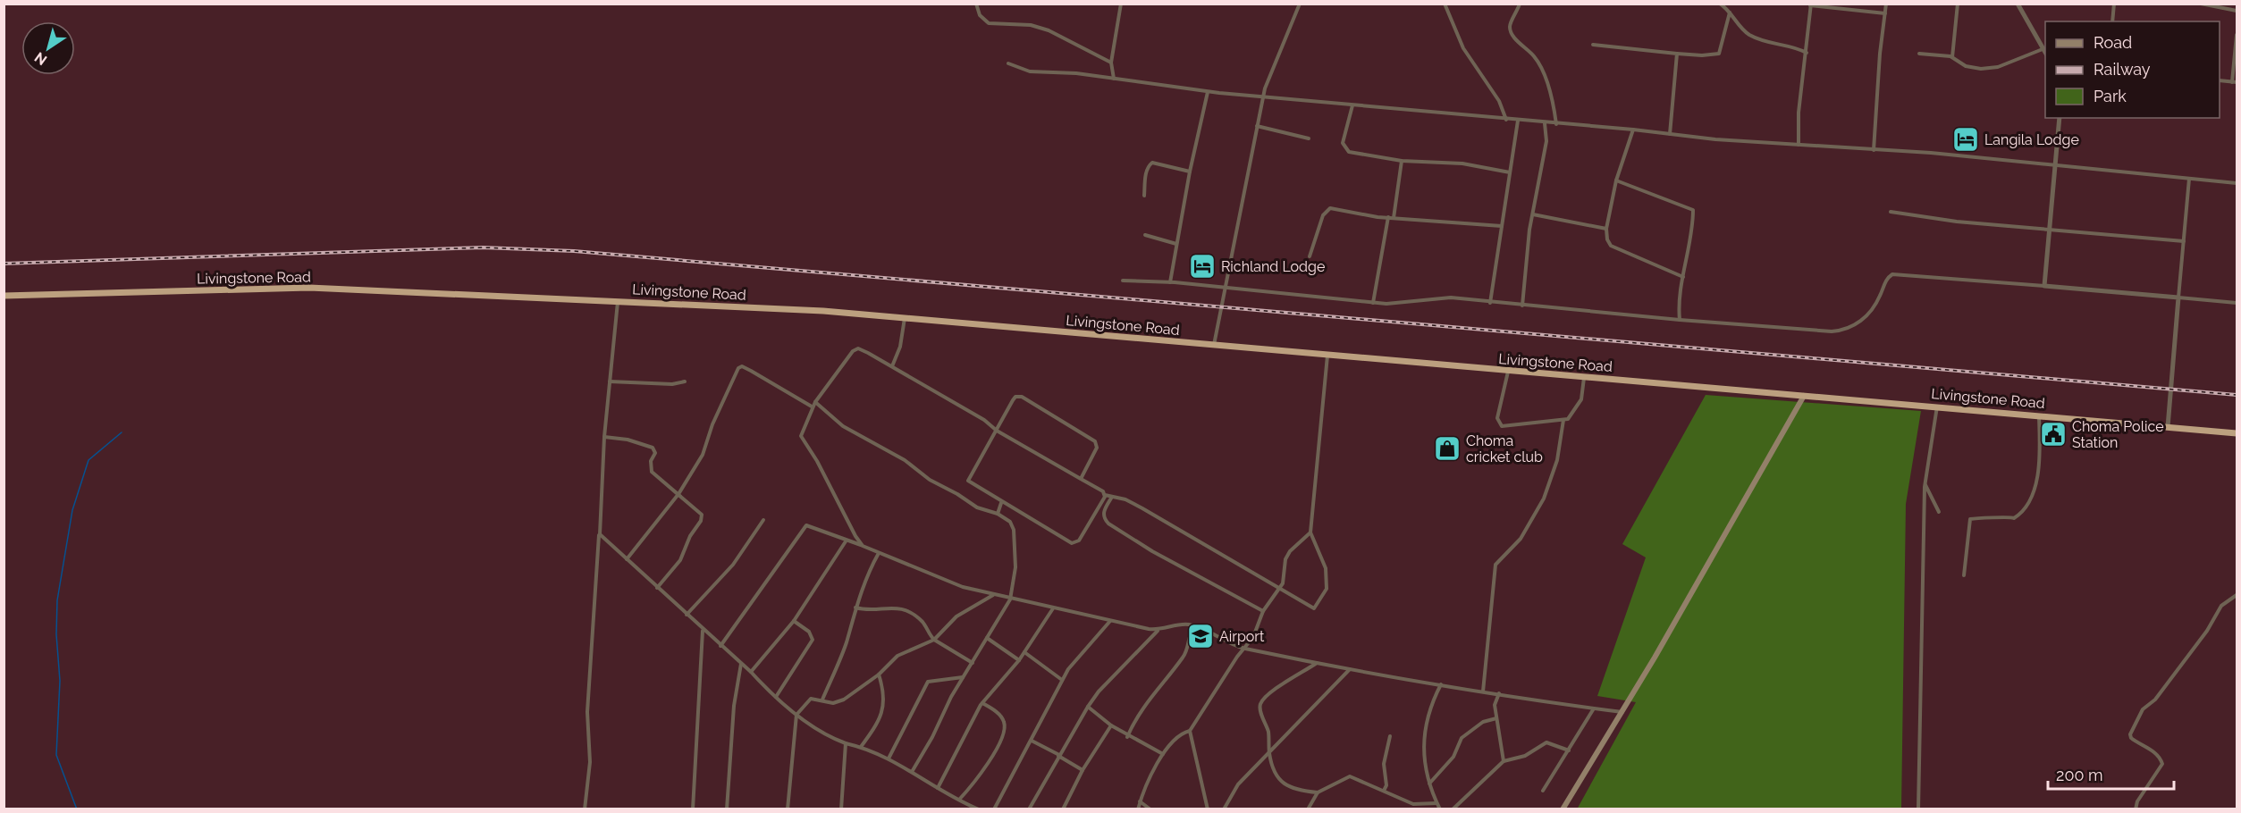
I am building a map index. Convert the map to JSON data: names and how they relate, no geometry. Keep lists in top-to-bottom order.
{
  "streets": {
    "highway": ["Livingstone Road"]
  },
  "places": {
    "hotel": ["Langila Lodge", "Richland Lodge"],
    "public building": ["Choma Police Station"],
    "shop": ["Choma cricket club"],
    "school or university": ["Airport"]
  },
  "legend": ["Road", "Railway", "Park"],
  "scale_bar": "200 m",
  "north": "bottom left"
}
